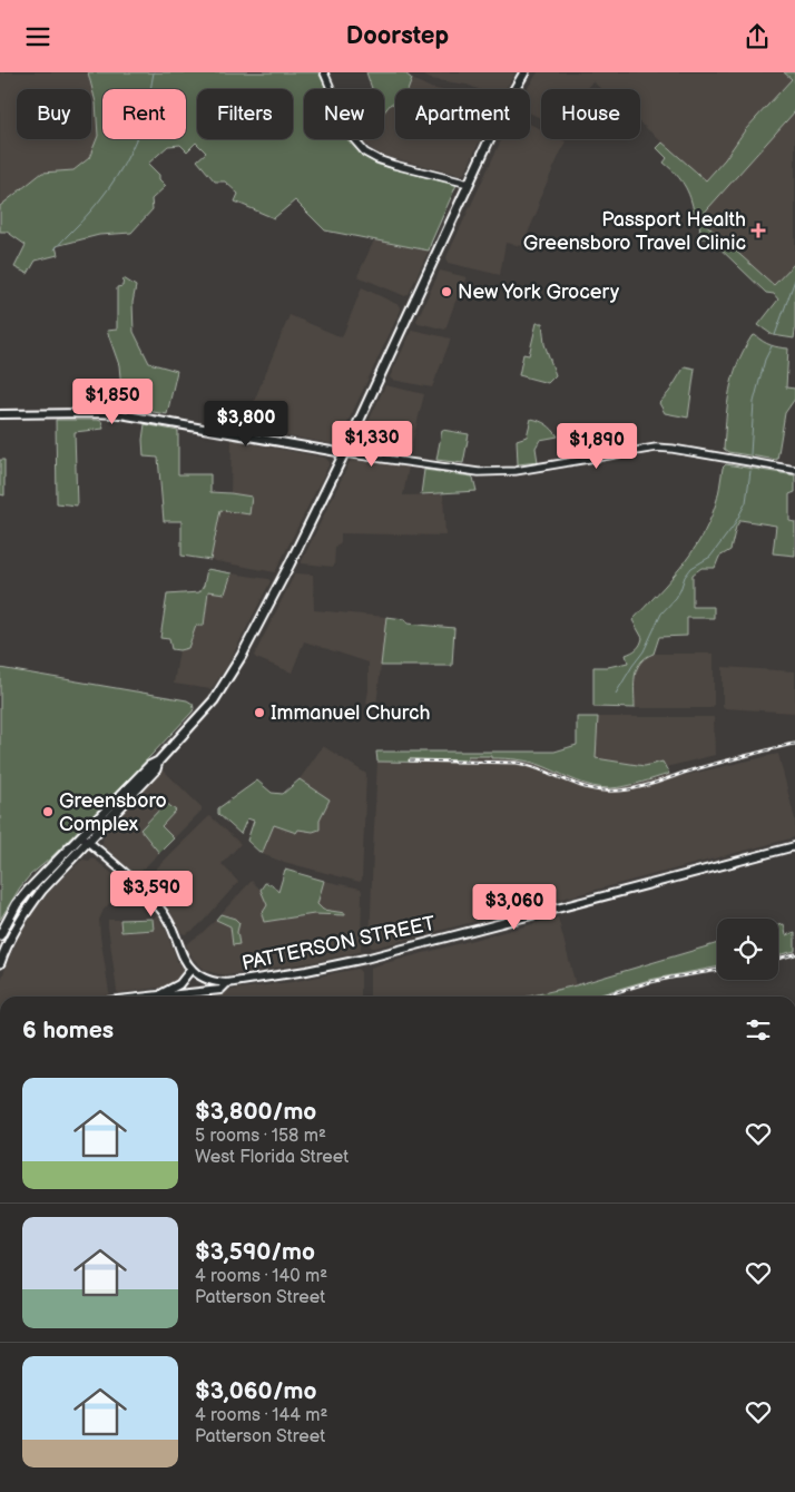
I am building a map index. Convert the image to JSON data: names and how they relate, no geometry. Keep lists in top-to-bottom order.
{
  "streets": {
    "main road": ["PATTERSON STREET"]
  },
  "places": {
    "health": ["Passport Health Greensboro Travel Clinic"],
    "other": ["New York Grocery", "Immanuel Church", "Greensboro Complex"]
  },
  "page": {
    "header": "Doorstep",
    "chip": [
      "Buy",
      "Rent",
      "Filters",
      "New",
      "Apartment",
      "House"
    ],
    "price": [
      "$1,850",
      "$3,800",
      "$1,330",
      "$1,890",
      "$3,590",
      "$3,060"
    ],
    "heading": "6 homes",
    "list": [
      {
        "name": "$3,800/mo",
        "note": "5 rooms · 158 m² · West Florida Street"
      },
      {
        "name": "$3,590/mo",
        "note": "4 rooms · 140 m² · Patterson Street"
      },
      {
        "name": "$3,060/mo",
        "note": "4 rooms · 144 m² · Patterson Street"
      }
    ]
  }
}
